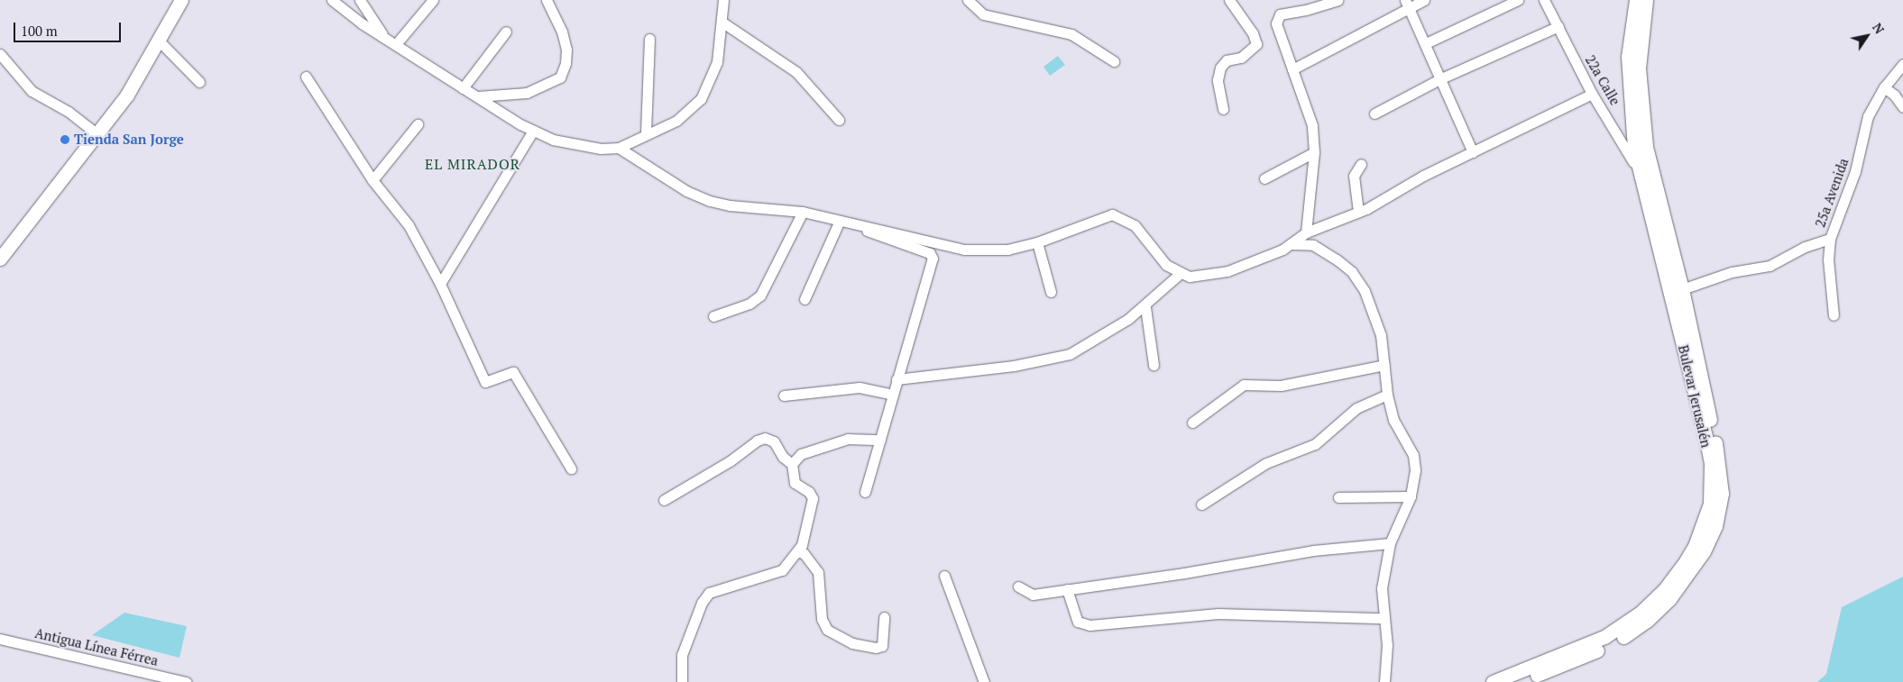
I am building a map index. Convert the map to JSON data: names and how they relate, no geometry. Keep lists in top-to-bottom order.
{
  "streets": {
    "main road": ["Bulevar Jerusalén"],
    "street": ["22a Calle", "25a Avenida", "Antigua Línea Férrea"]
  },
  "crossings": [
    ["22a Calle", "Bulevar Jerusalén"],
    ["25a Avenida", "Bulevar Jerusalén"]
  ],
  "districts": ["EL MIRADOR"],
  "places": ["Tienda San Jorge"],
  "scale_bar": "100 m",
  "north": "top right"
}
